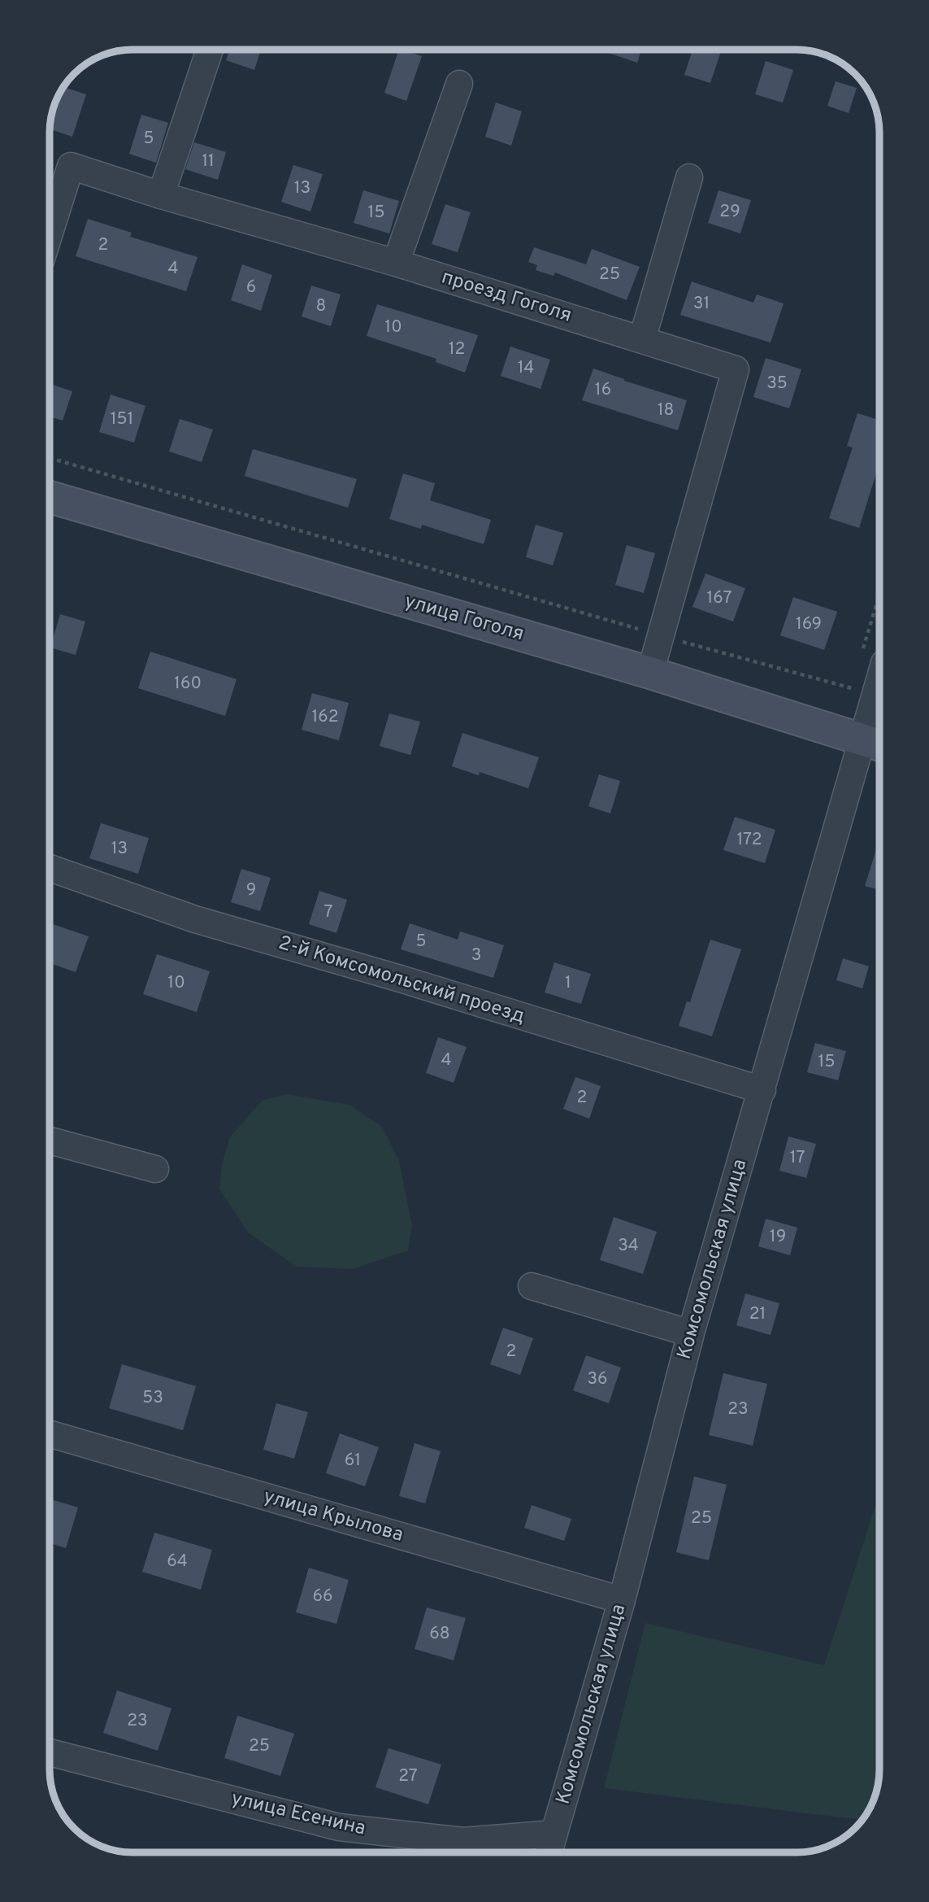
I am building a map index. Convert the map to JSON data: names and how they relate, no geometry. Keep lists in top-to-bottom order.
{
  "streets": {
    "street": [
      "проезд Гоголя",
      "улица Гоголя",
      "2-й Комсомольский проезд",
      "Комсомольская улица",
      "улица Крылова",
      "улица Есенина"
    ]
  },
  "crossings": [
    ["проезд Гоголя", "улица Гоголя"],
    ["улица Гоголя", "Комсомольская улица"],
    ["2-й Комсомольский проезд", "Комсомольская улица"],
    ["Комсомольская улица", "улица Крылова"],
    ["Комсомольская улица", "улица Есенина"]
  ],
  "house_numbers": [
    "5",
    "11",
    "13",
    "29",
    "15",
    "2",
    "4",
    "25",
    "6",
    "31",
    "8",
    "10",
    "12",
    "14",
    "35",
    "16",
    "18",
    "151",
    "167",
    "169",
    "160",
    "162",
    "172",
    "13",
    "9",
    "7",
    "5",
    "3",
    "10",
    "1",
    "4",
    "15",
    "2",
    "17",
    "19",
    "34",
    "21",
    "2",
    "36",
    "53",
    "23",
    "61",
    "25",
    "64",
    "66",
    "68",
    "23",
    "25",
    "27"
  ]
}
